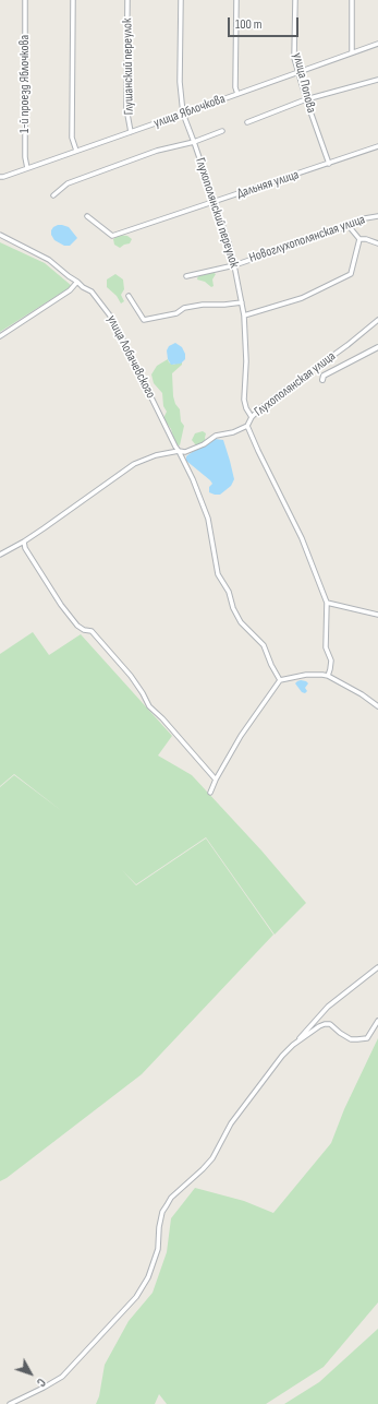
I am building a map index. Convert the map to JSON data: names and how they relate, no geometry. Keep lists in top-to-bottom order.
{
  "streets": {
    "street": [
      "Глушанский переулок",
      "улица Попова",
      "1-й проезд Яблочкова",
      "улица Яблочкова",
      "Дальняя улица",
      "Глухополянский переулок",
      "Новоглухополянская улица",
      "улица Лобачевского",
      "Глухополянская улица"
    ]
  },
  "crossings": [
    ["Глушанский переулок", "улица Яблочкова"],
    ["улица Попова", "улица Яблочкова"],
    ["улица Попова", "Дальняя улица"],
    ["1-й проезд Яблочкова", "улица Яблочкова"],
    ["улица Яблочкова", "Глухополянский переулок"],
    ["Дальняя улица", "Глухополянский переулок"],
    ["Глухополянский переулок", "Новоглухополянская улица"],
    ["Глухополянский переулок", "Глухополянская улица"],
    ["улица Лобачевского", "Глухополянская улица"]
  ],
  "scale_bar": "100 m",
  "north": "bottom right"
}
